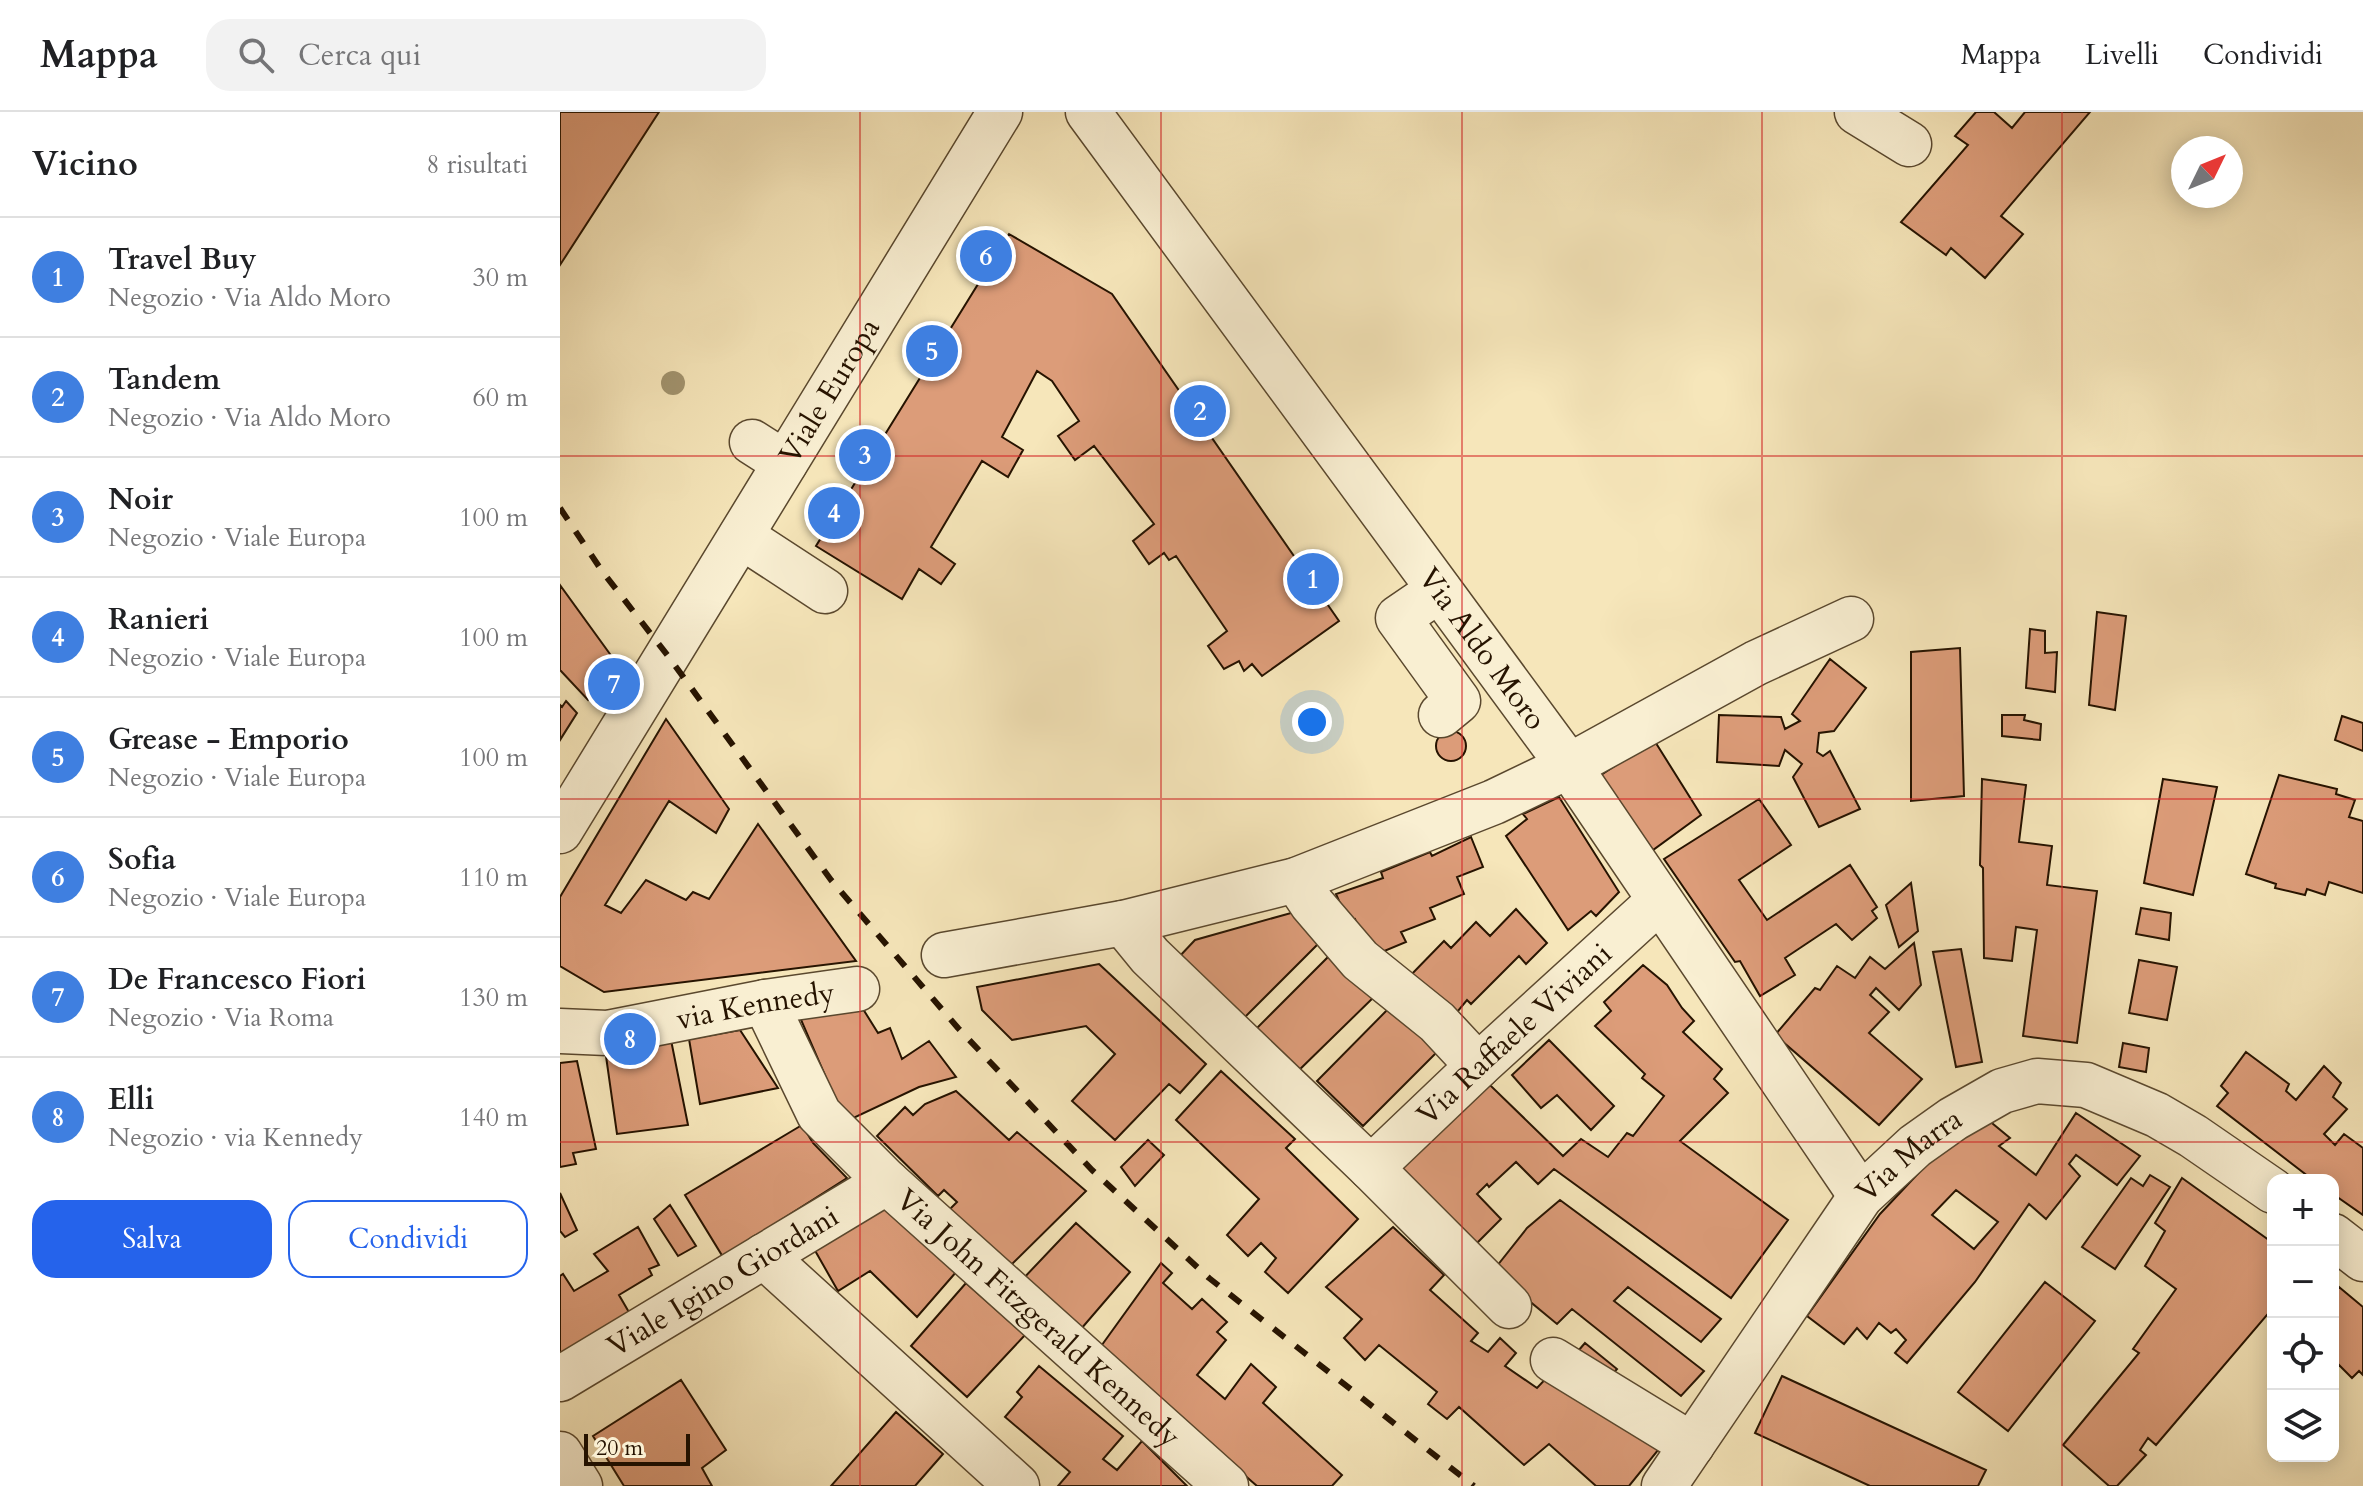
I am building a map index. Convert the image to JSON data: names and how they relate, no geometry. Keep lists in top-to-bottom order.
{
  "streets": {
    "street": [
      "Viale Europa",
      "Via Aldo Moro",
      "via Kennedy",
      "Via Raffaele Viviani",
      "Via Marra",
      "Viale Igino Giordani",
      "Via John Fitzgerald Kennedy"
    ]
  },
  "crossings": [
    ["Via Aldo Moro", "Via Raffaele Viviani"],
    ["Via Aldo Moro", "Via Marra"],
    ["via Kennedy", "Via John Fitzgerald Kennedy"],
    ["Viale Igino Giordani", "Via John Fitzgerald Kennedy"]
  ],
  "scale_bar": "20 m",
  "north": "top right",
  "page": {
    "header": "Mappa",
    "search": "Cerca qui",
    "nav": ["Mappa", "Livelli", "Condividi"],
    "heading": ["Vicino", "8 risultati"],
    "list": [
      {
        "mark": "1",
        "name": "Travel Buy",
        "note": "Negozio · Via Aldo Moro",
        "value": "30 m"
      },
      {
        "mark": "2",
        "name": "Tandem",
        "note": "Negozio · Via Aldo Moro",
        "value": "60 m"
      },
      {
        "mark": "3",
        "name": "Noir",
        "note": "Negozio · Viale Europa",
        "value": "100 m"
      },
      {
        "mark": "4",
        "name": "Ranieri",
        "note": "Negozio · Viale Europa",
        "value": "100 m"
      },
      {
        "mark": "5",
        "name": "Grease - Emporio",
        "note": "Negozio · Viale Europa",
        "value": "100 m"
      },
      {
        "mark": "6",
        "name": "Sofia",
        "note": "Negozio · Viale Europa",
        "value": "110 m"
      },
      {
        "mark": "7",
        "name": "De Francesco Fiori",
        "note": "Negozio · Via Roma",
        "value": "130 m"
      },
      {
        "mark": "8",
        "name": "Elli",
        "note": "Negozio · via Kennedy",
        "value": "140 m"
      }
    ],
    "pins": [
      "6",
      "5",
      "2",
      "3",
      "4",
      "1",
      "7",
      "8"
    ],
    "map_buttons": ["+", "−"],
    "buttons": ["Salva", "Condividi"],
    "scale": "20 m"
  }
}
